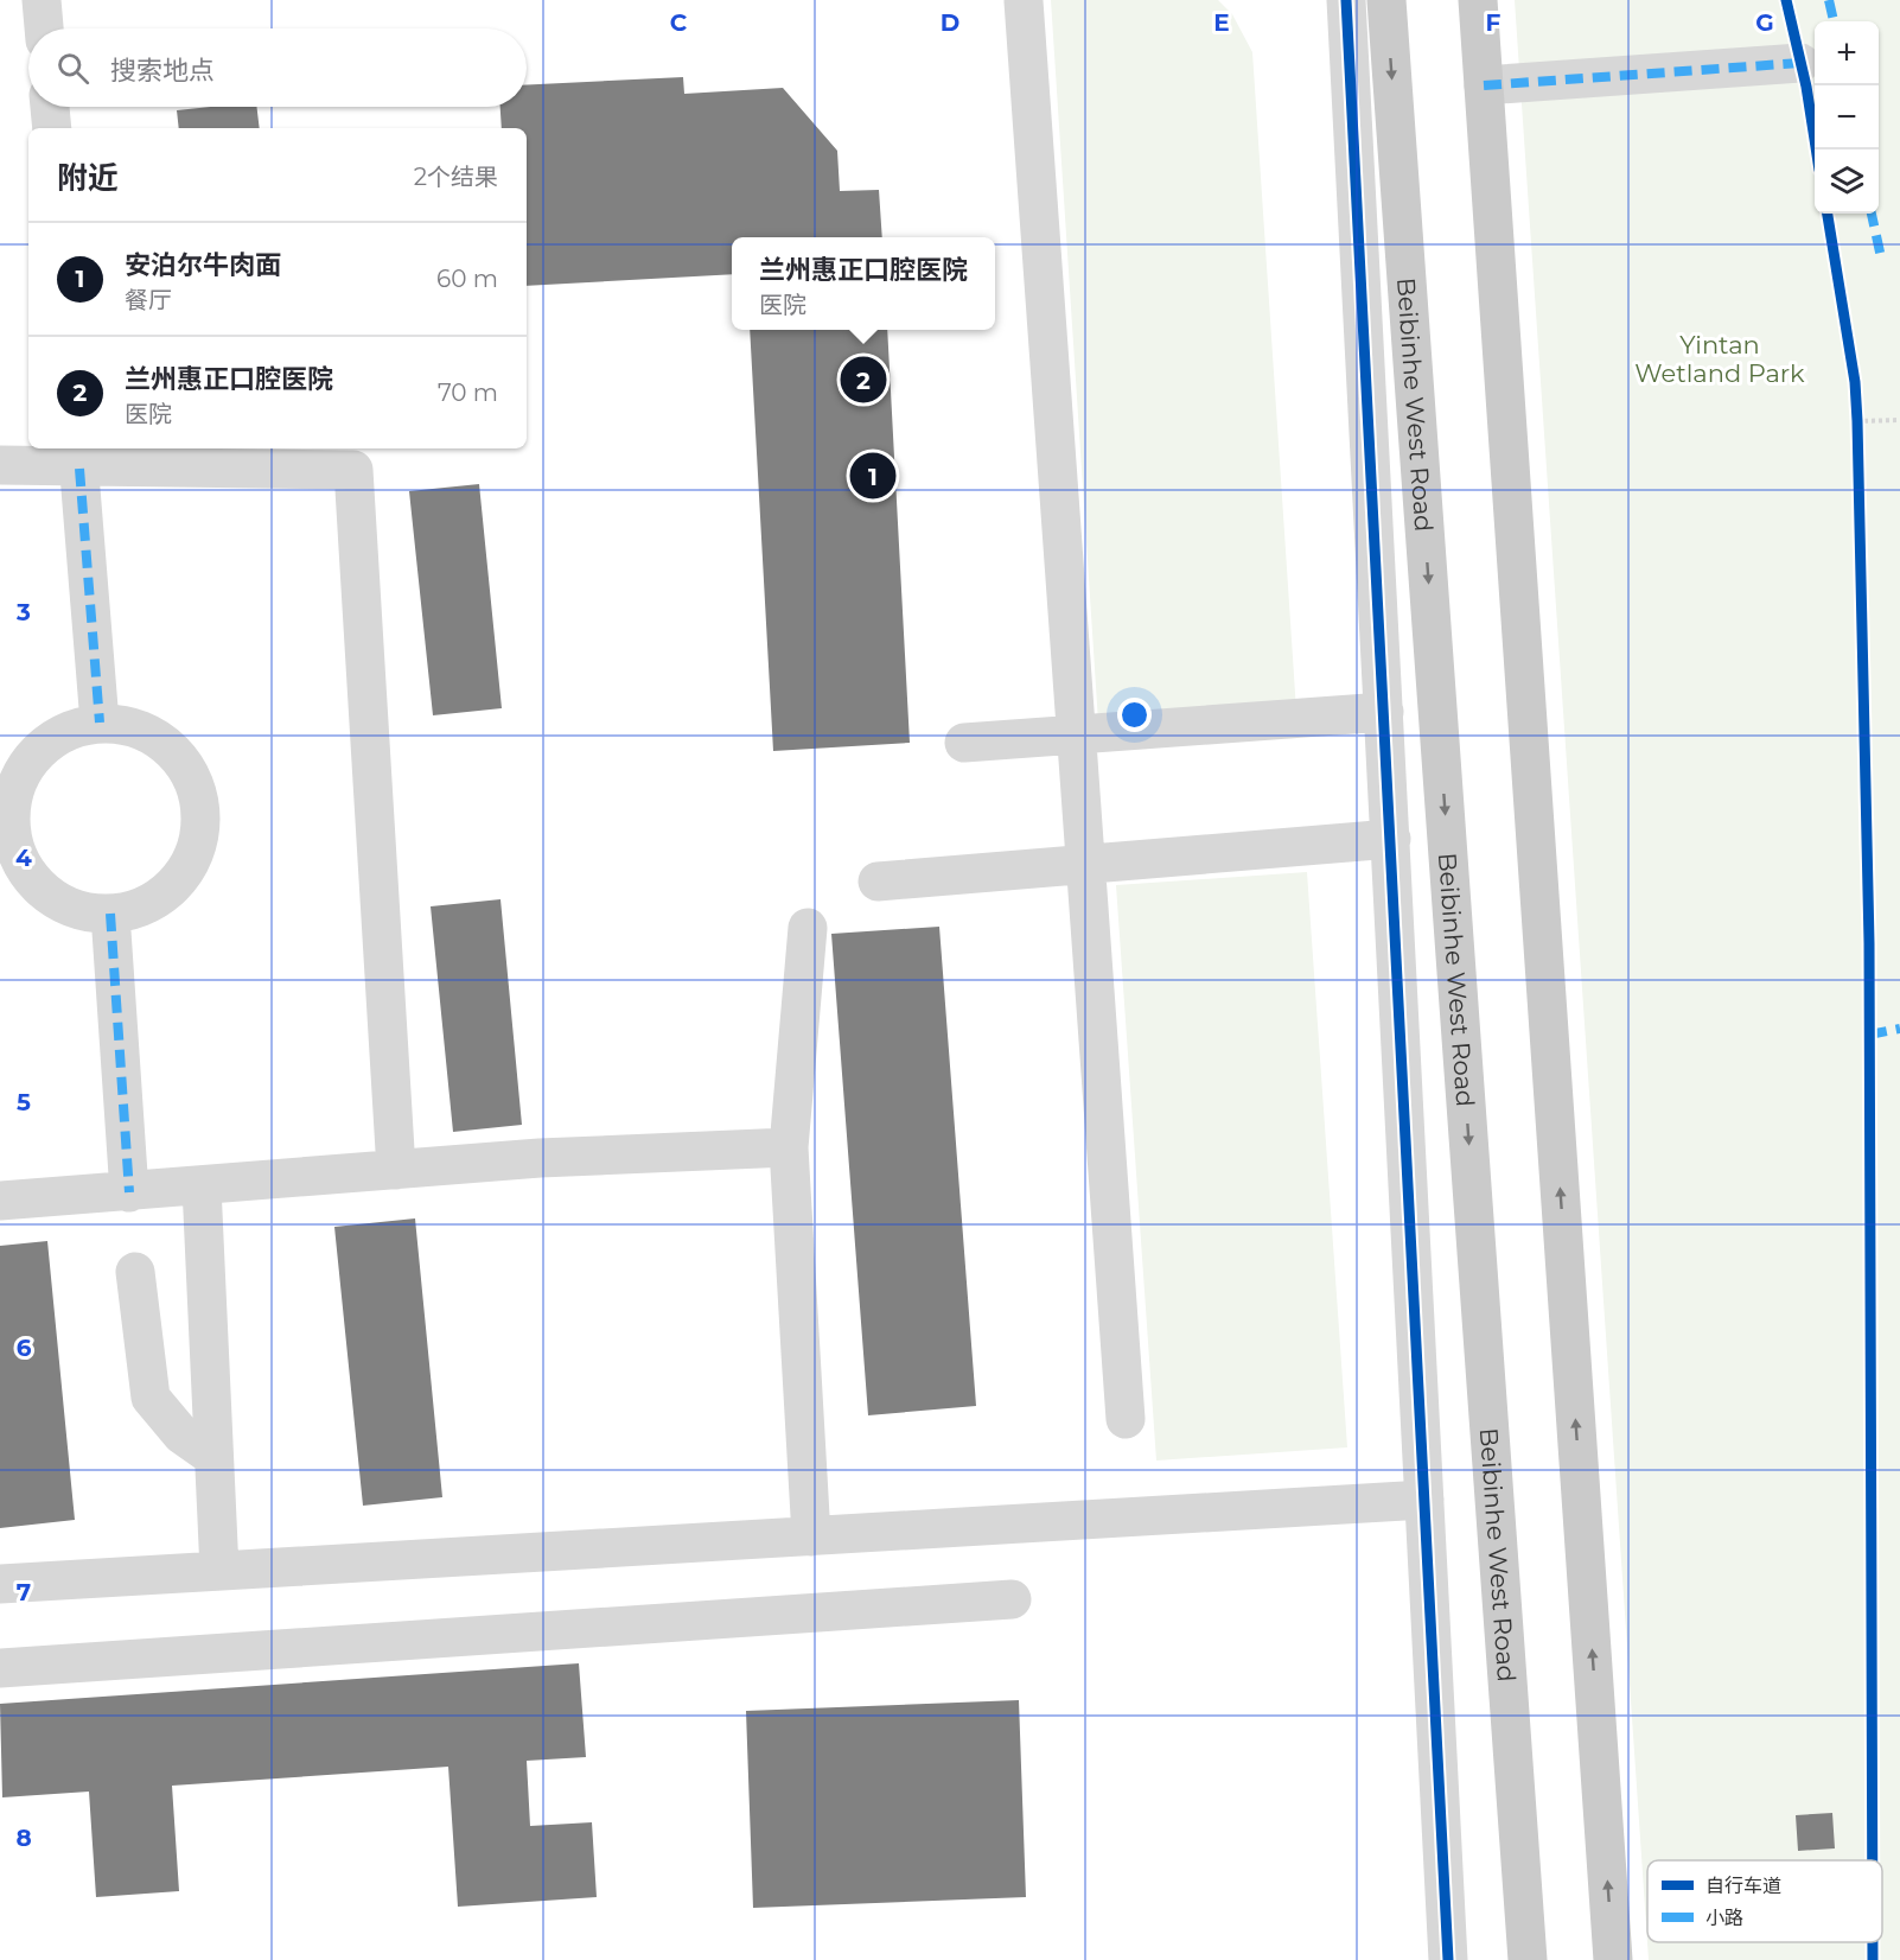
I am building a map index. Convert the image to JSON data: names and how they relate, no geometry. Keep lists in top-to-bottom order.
{
  "streets": {
    "main road": ["Beibinhe West Road"]
  },
  "parks": ["Yintan Wetland Park"],
  "legend": ["自行车道", "小路"],
  "page": {
    "map_buttons": ["+", "−"],
    "search": "搜索地点",
    "heading": ["附近", "2个结果"],
    "list": [
      {
        "mark": "1",
        "name": "安泊尔牛肉面",
        "note": "餐厅",
        "value": "60 m"
      },
      {
        "mark": "2",
        "name": "兰州惠正口腔医院",
        "note": "医院",
        "value": "70 m"
      }
    ],
    "popup": ["兰州惠正口腔医院", "医院"],
    "pins": ["2", "1"]
  },
  "grid": {
    "columns": [
      "C",
      "D",
      "E",
      "F",
      "G"
    ],
    "rows": [
      "3",
      "4",
      "5",
      "6",
      "7",
      "8"
    ]
  }
}
